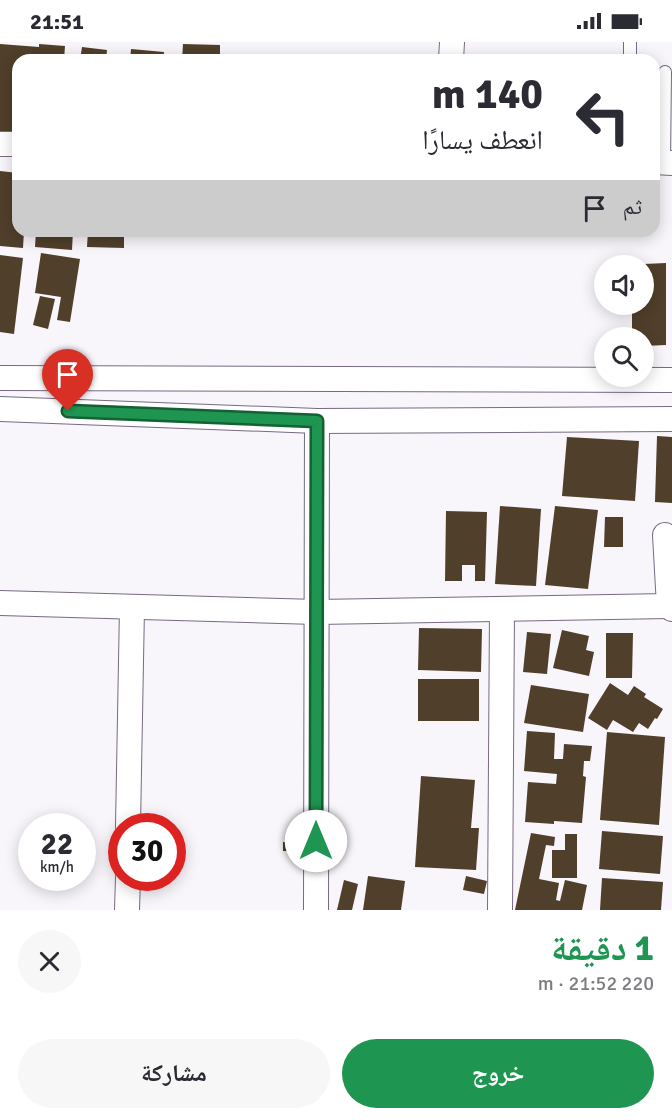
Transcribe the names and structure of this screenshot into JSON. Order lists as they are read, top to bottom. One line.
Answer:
{"page":{"status":"21:51","turn":["140 m","انعطف يسارًا"],"then":"ثم","speed":"22 km/h","limit":"30","heading":["1 دقيقة","220 m · 21:52"],"buttons":["خروج","مشاركة"]}}
